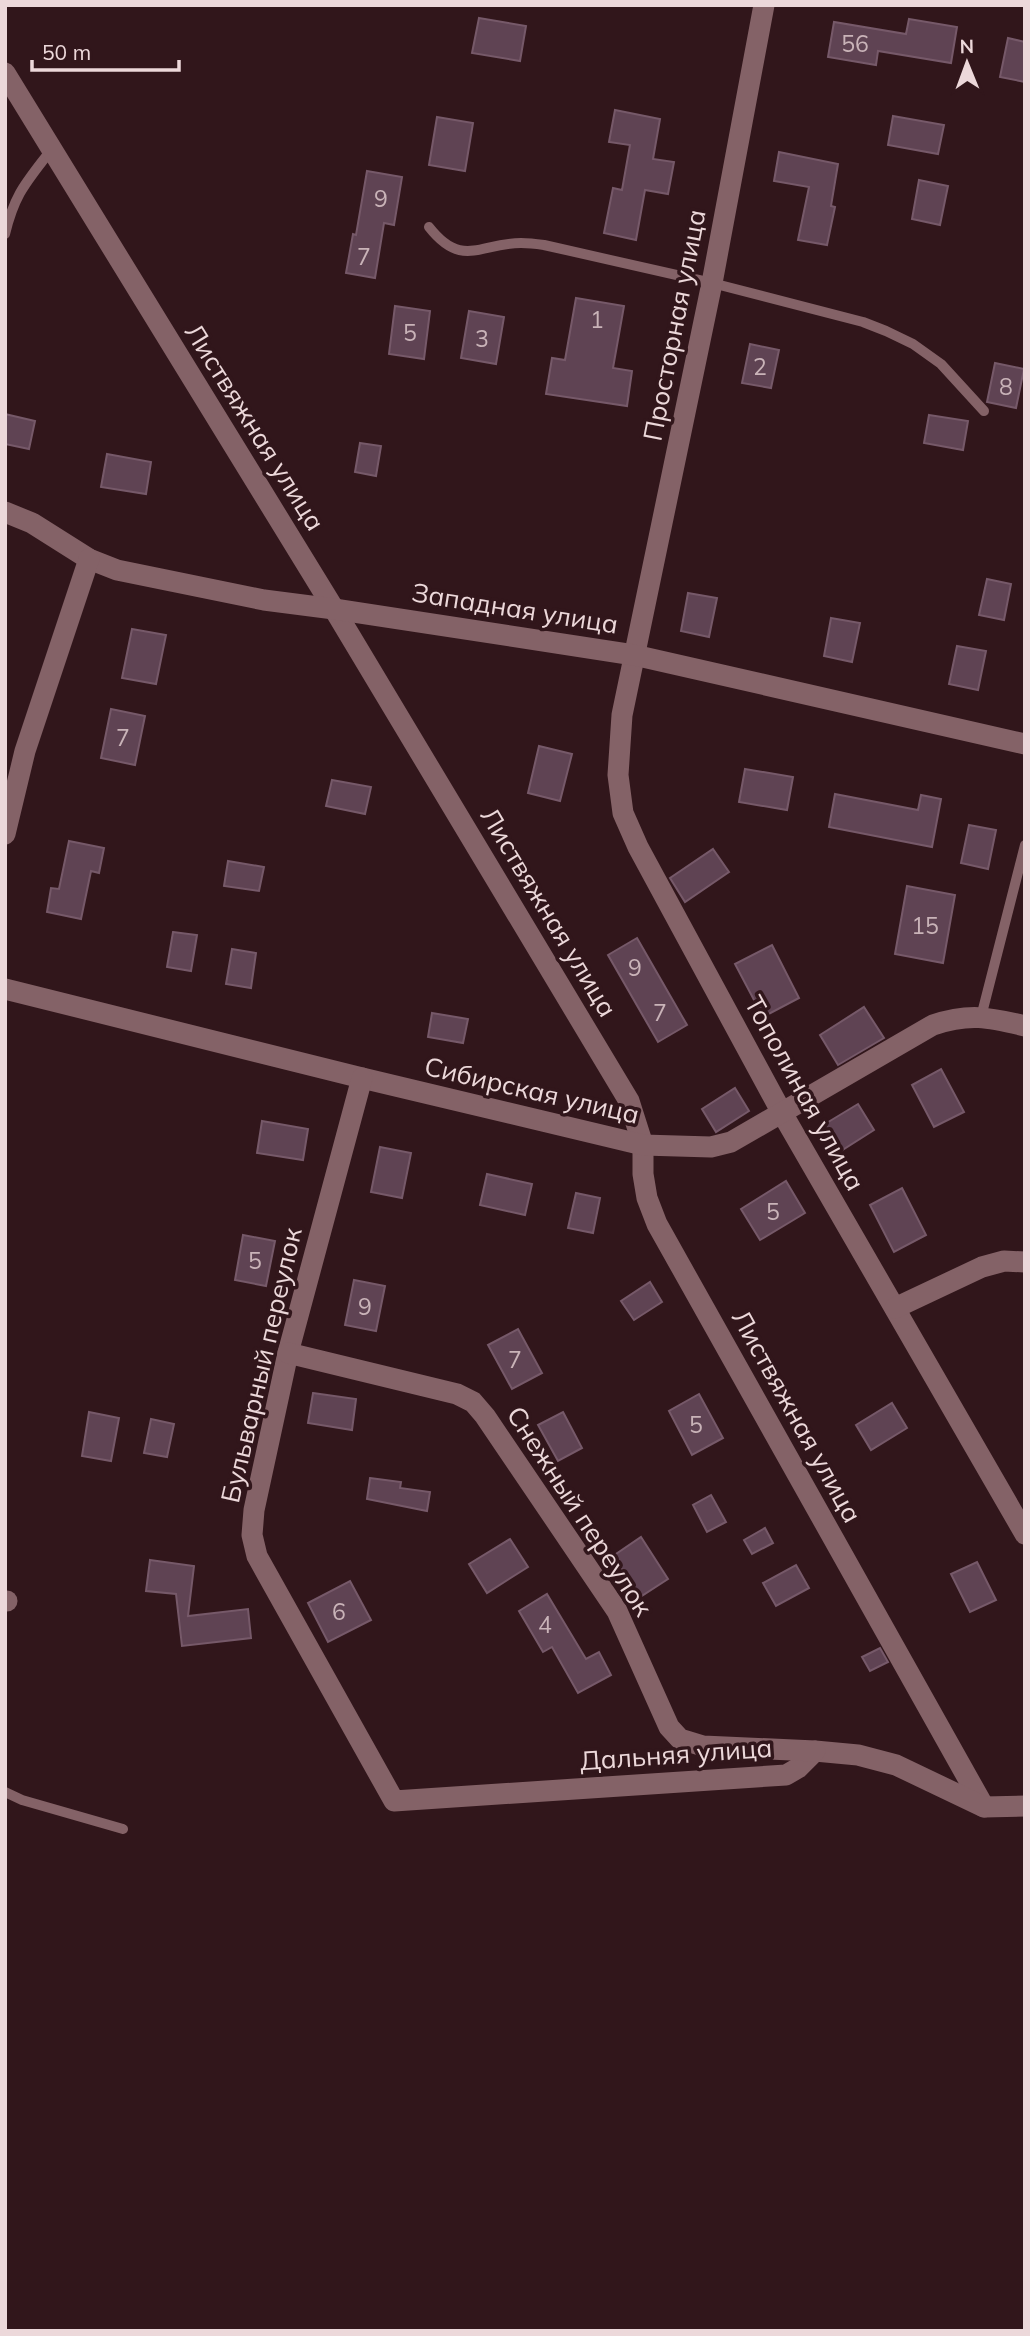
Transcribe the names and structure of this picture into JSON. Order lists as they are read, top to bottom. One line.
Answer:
{"streets":{"street":["Просторная улица","Листвяжная улица","Западная улица","Сибирская улица","Тополиная улица","Бульварный переулок","Снежный переулок","Дальняя улица"]},"crossings":[["Просторная улица","Западная улица"],["Просторная улица","Тополиная улица"],["Листвяжная улица","Западная улица"],["Листвяжная улица","Сибирская улица"],["Западная улица","Тополиная улица"],["Сибирская улица","Тополиная улица"],["Сибирская улица","Бульварный переулок"],["Бульварный переулок","Снежный переулок"],["Бульварный переулок","Дальняя улица"],["Снежный переулок","Дальняя улица"]],"house_numbers":["56","9","7","1","5","3","2","8","7","15","9","7","5","5","9","7","5","6","4"],"scale_bar":"50 m","north":"top"}
